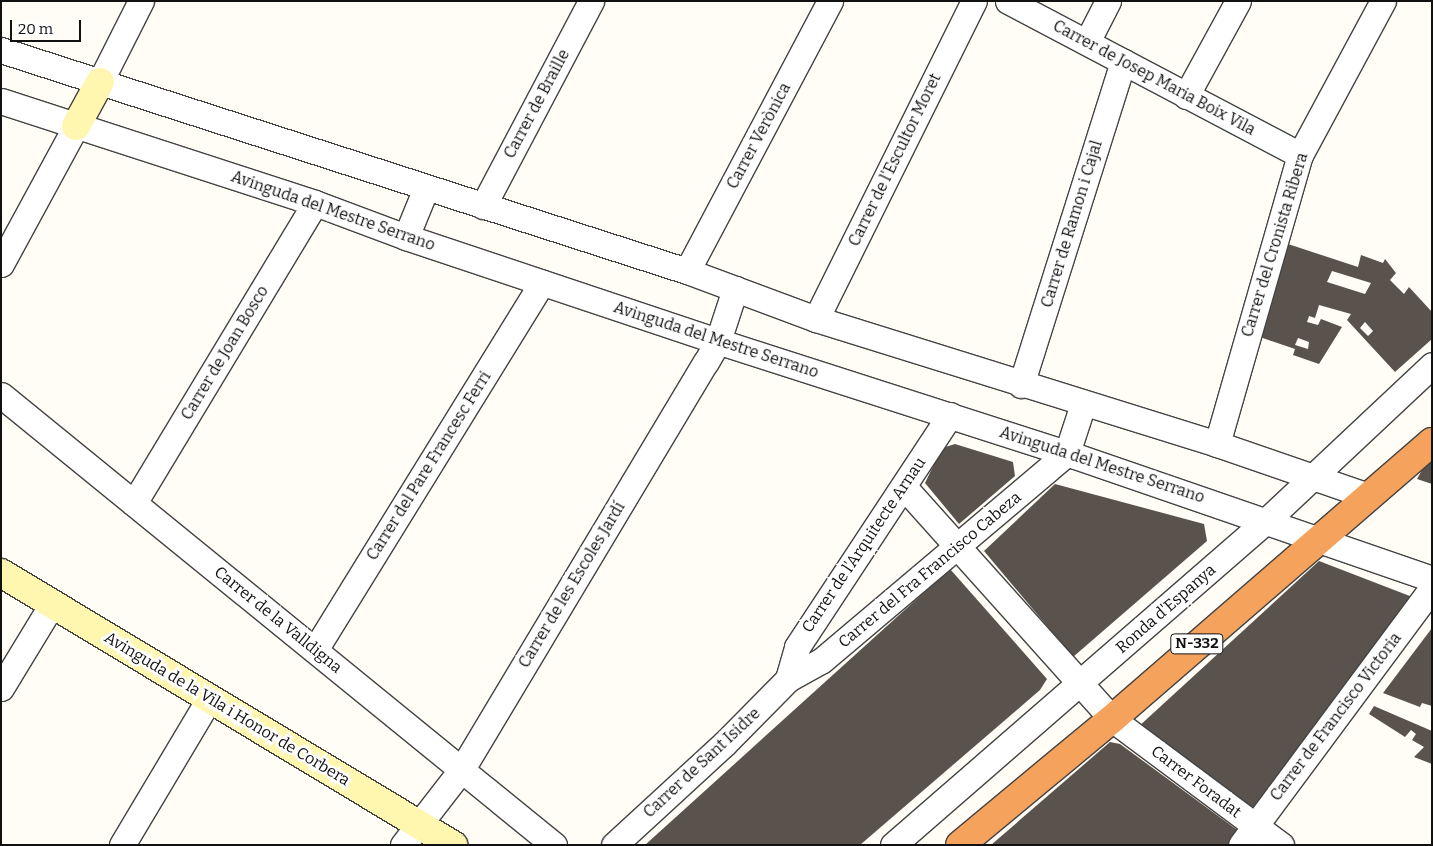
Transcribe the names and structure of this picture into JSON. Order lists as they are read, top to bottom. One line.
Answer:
{"streets":{"highway":["N-332"],"street":["Carrer de Josep Maria Boix Vila","Carrer de Braille","Carrer Verònica","Carrer de l'Escultor Moret","Avinguda del Mestre Serrano","Carrer de Ramon i Cajal","Carrer del Cronista Ribera","Carrer de Joan Bosco","Carrer del Pare Francesc Ferri","Carrer de l'Arquitecte Arnau","Carrer del Fra Francisco Cabeza","Carrer de les Escoles Jardí","Ronda d'Espanya","Carrer de la Valldigna","Avinguda de la Vila i Honor de Corbera","Carrer de Francisco Victoria","Carrer de Sant Isidre","Carrer Foradat"]},"crossings":[["Carrer de Josep Maria Boix Vila","Carrer de Ramon i Cajal"],["Carrer de Josep Maria Boix Vila","Carrer del Cronista Ribera"],["Avinguda del Mestre Serrano","Carrer de Joan Bosco"],["Avinguda del Mestre Serrano","Carrer del Pare Francesc Ferri"],["Avinguda del Mestre Serrano","Carrer de l'Arquitecte Arnau"],["Avinguda del Mestre Serrano","Carrer del Fra Francisco Cabeza"],["Avinguda del Mestre Serrano","Carrer de les Escoles Jardí"],["Avinguda del Mestre Serrano","Ronda d'Espanya"],["Avinguda del Mestre Serrano","N-332"],["Carrer de Joan Bosco","Carrer de la Valldigna"],["Carrer del Pare Francesc Ferri","Carrer de la Valldigna"],["Carrer de l'Arquitecte Arnau","Carrer del Fra Francisco Cabeza"],["Carrer de l'Arquitecte Arnau","Carrer de Sant Isidre"],["Carrer de l'Arquitecte Arnau","Carrer Foradat"],["Carrer del Fra Francisco Cabeza","Carrer de Sant Isidre"],["Carrer del Fra Francisco Cabeza","Carrer Foradat"],["Carrer de les Escoles Jardí","Carrer de la Valldigna"],["Carrer de les Escoles Jardí","Avinguda de la Vila i Honor de Corbera"],["Ronda d'Espanya","Carrer Foradat"],["N-332","Carrer Foradat"],["Carrer de Francisco Victoria","Carrer Foradat"]],"scale_bar":"20 m"}
